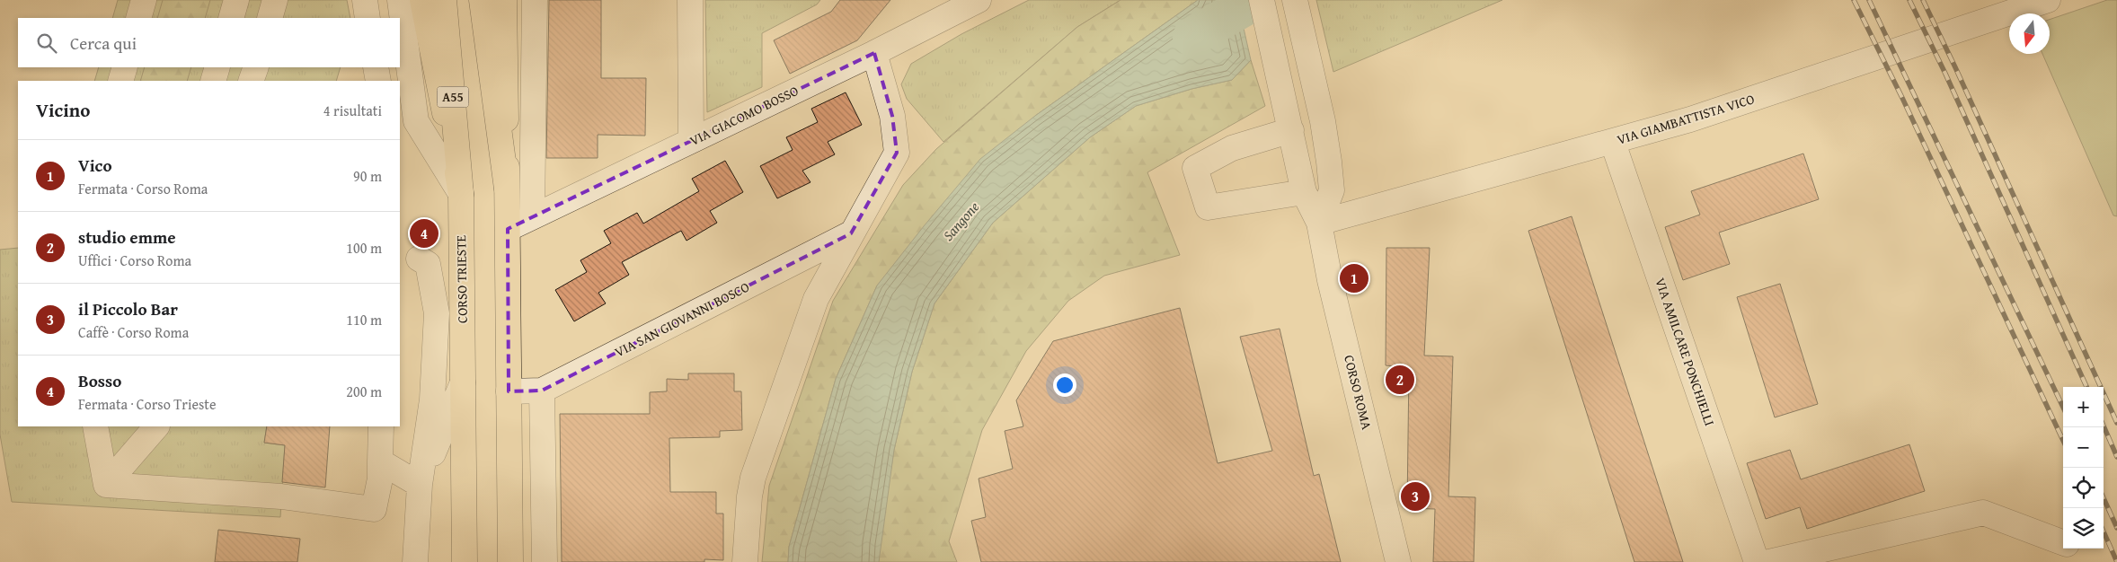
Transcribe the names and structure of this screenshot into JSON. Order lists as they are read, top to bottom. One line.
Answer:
{"streets":{"main road":["A55","CORSO TRIESTE"],"street":["VIA GIACOMO BOSSO","VIA GIAMBATTISTA VICO","VIA SAN GIOVANNI BOSCO","VIA AMILCARE PONCHIELLI","CORSO ROMA"]},"crossings":[["A55","CORSO TRIESTE"],["VIA GIAMBATTISTA VICO","VIA AMILCARE PONCHIELLI"],["VIA GIAMBATTISTA VICO","CORSO ROMA"]],"water":["Sangone"],"north":"bottom","page":{"search":"Cerca qui","heading":["Vicino","4 risultati"],"list":[{"mark":"1","name":"Vico","note":"Fermata · Corso Roma","value":"90 m"},{"mark":"2","name":"studio emme","note":"Uffici · Corso Roma","value":"100 m"},{"mark":"3","name":"il Piccolo Bar","note":"Caffè · Corso Roma","value":"110 m"},{"mark":"4","name":"Bosso","note":"Fermata · Corso Trieste","value":"200 m"}],"pins":["4","1","2","3"],"map_buttons":["+","−"]}}
